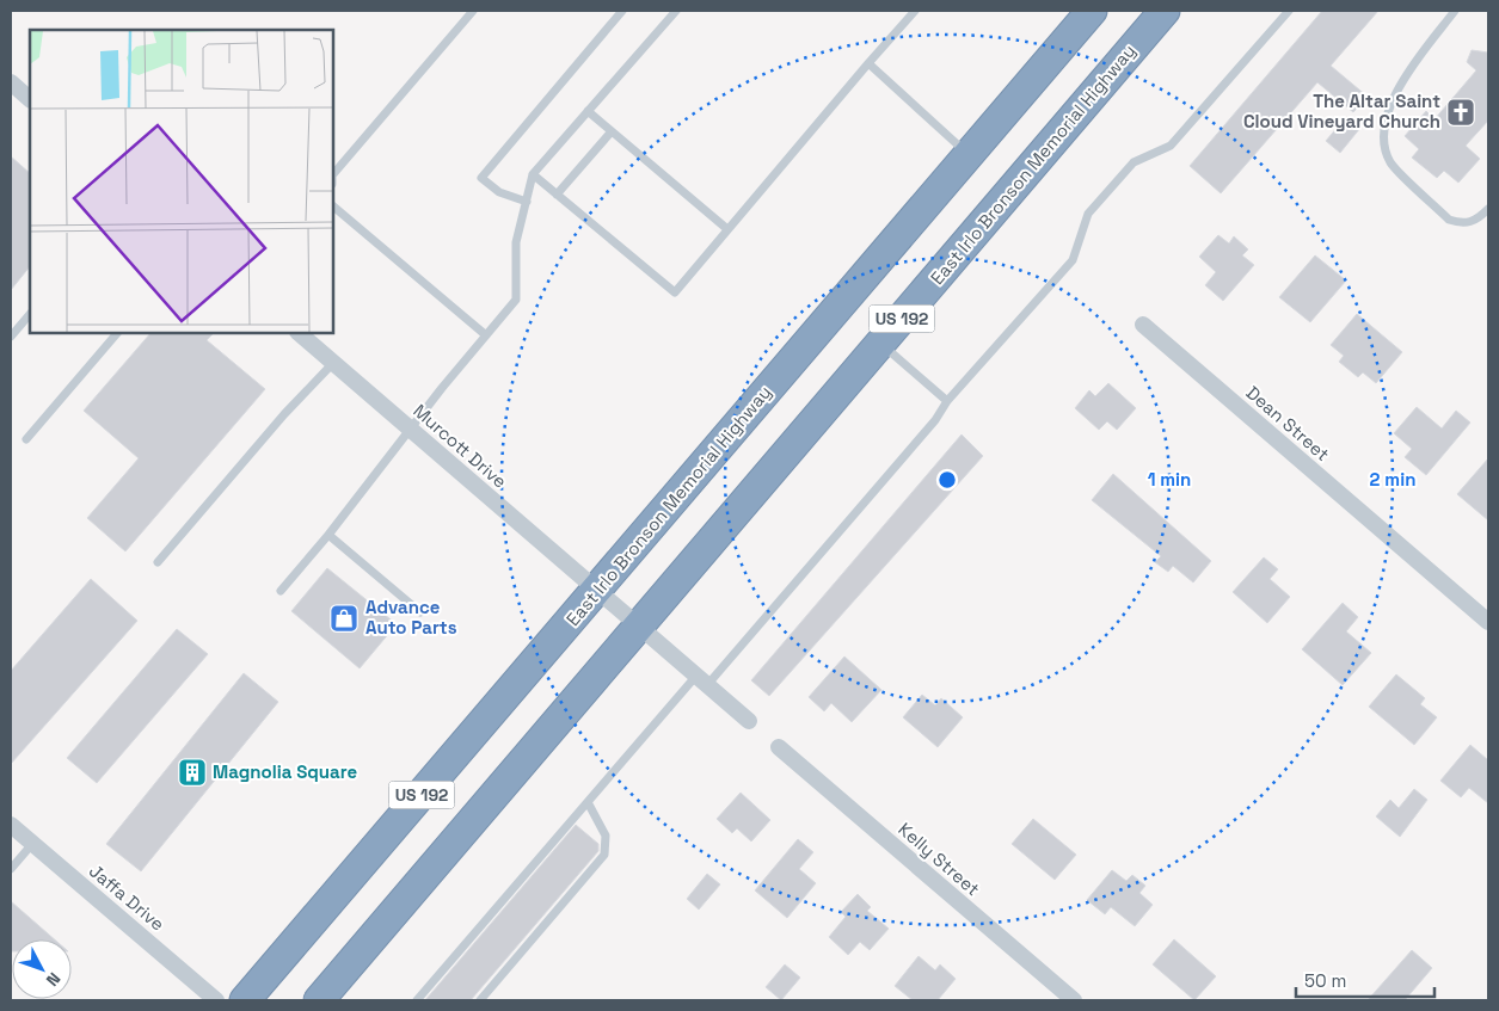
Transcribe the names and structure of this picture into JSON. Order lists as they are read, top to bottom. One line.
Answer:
{"streets":{"highway":["East Irlo Bronson Memorial Highway","US 192"],"street":["Dean Street","Murcott Drive","Kelly Street","Jaffa Drive"]},"crossings":[["East Irlo Bronson Memorial Highway","Murcott Drive"]],"places":{"church":["The Altar Saint Cloud Vineyard Church"],"shop":["Advance Auto Parts"],"building":["Magnolia Square"]},"scale_bar":"50 m","north":"bottom right","rings":["1 min","2 min"]}
